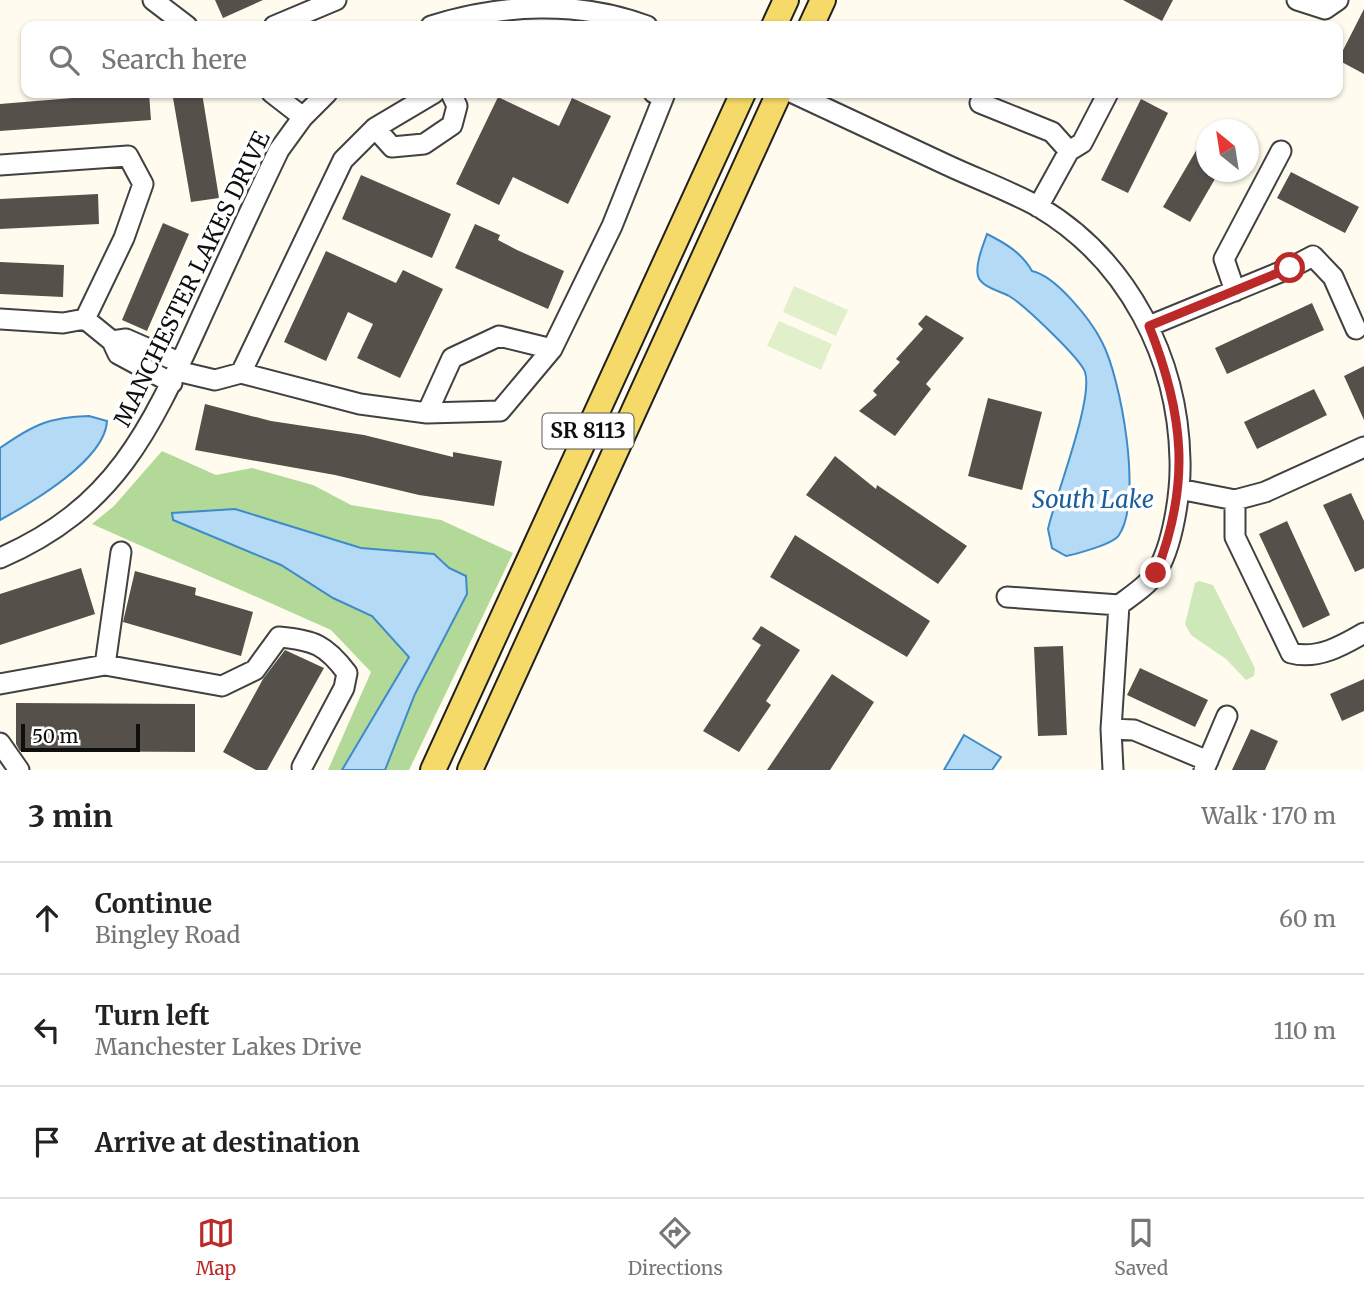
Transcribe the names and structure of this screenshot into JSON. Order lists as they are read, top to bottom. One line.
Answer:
{"streets":{"main road":["SR 8113"],"street":["MANCHESTER LAKES DRIVE"]},"water":["South Lake"],"scale_bar":"50 m","north":"top left","page":{"search":"Search here","scale":"50 m","heading":["3 min","Walk · 170 m"],"list":[["Continue","Bingley Road","60 m"],["Turn left","Manchester Lakes Drive","110 m"],"Arrive at destination"],"nav":["Map","Directions","Saved"]}}
